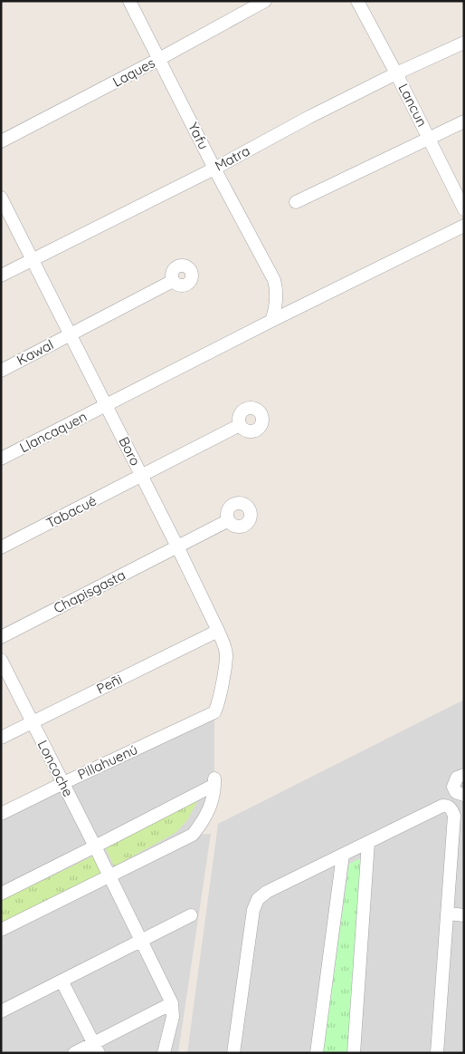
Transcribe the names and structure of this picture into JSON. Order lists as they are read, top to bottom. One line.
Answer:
{"streets":{"street":["Laques","Lancun","Yafu","Matra","Kawal","Llancaquen","Boro","Tabacué","Chapisgasta","Peñi","Pillahuenú","Loncoche"]},"crossings":[["Laques","Yafu"],["Lancun","Matra"],["Yafu","Matra"],["Yafu","Llancaquen"],["Matra","Boro"],["Kawal","Boro"],["Llancaquen","Boro"],["Boro","Tabacué"],["Boro","Chapisgasta"],["Boro","Peñi"],["Boro","Pillahuenú"],["Peñi","Loncoche"],["Pillahuenú","Loncoche"]]}
